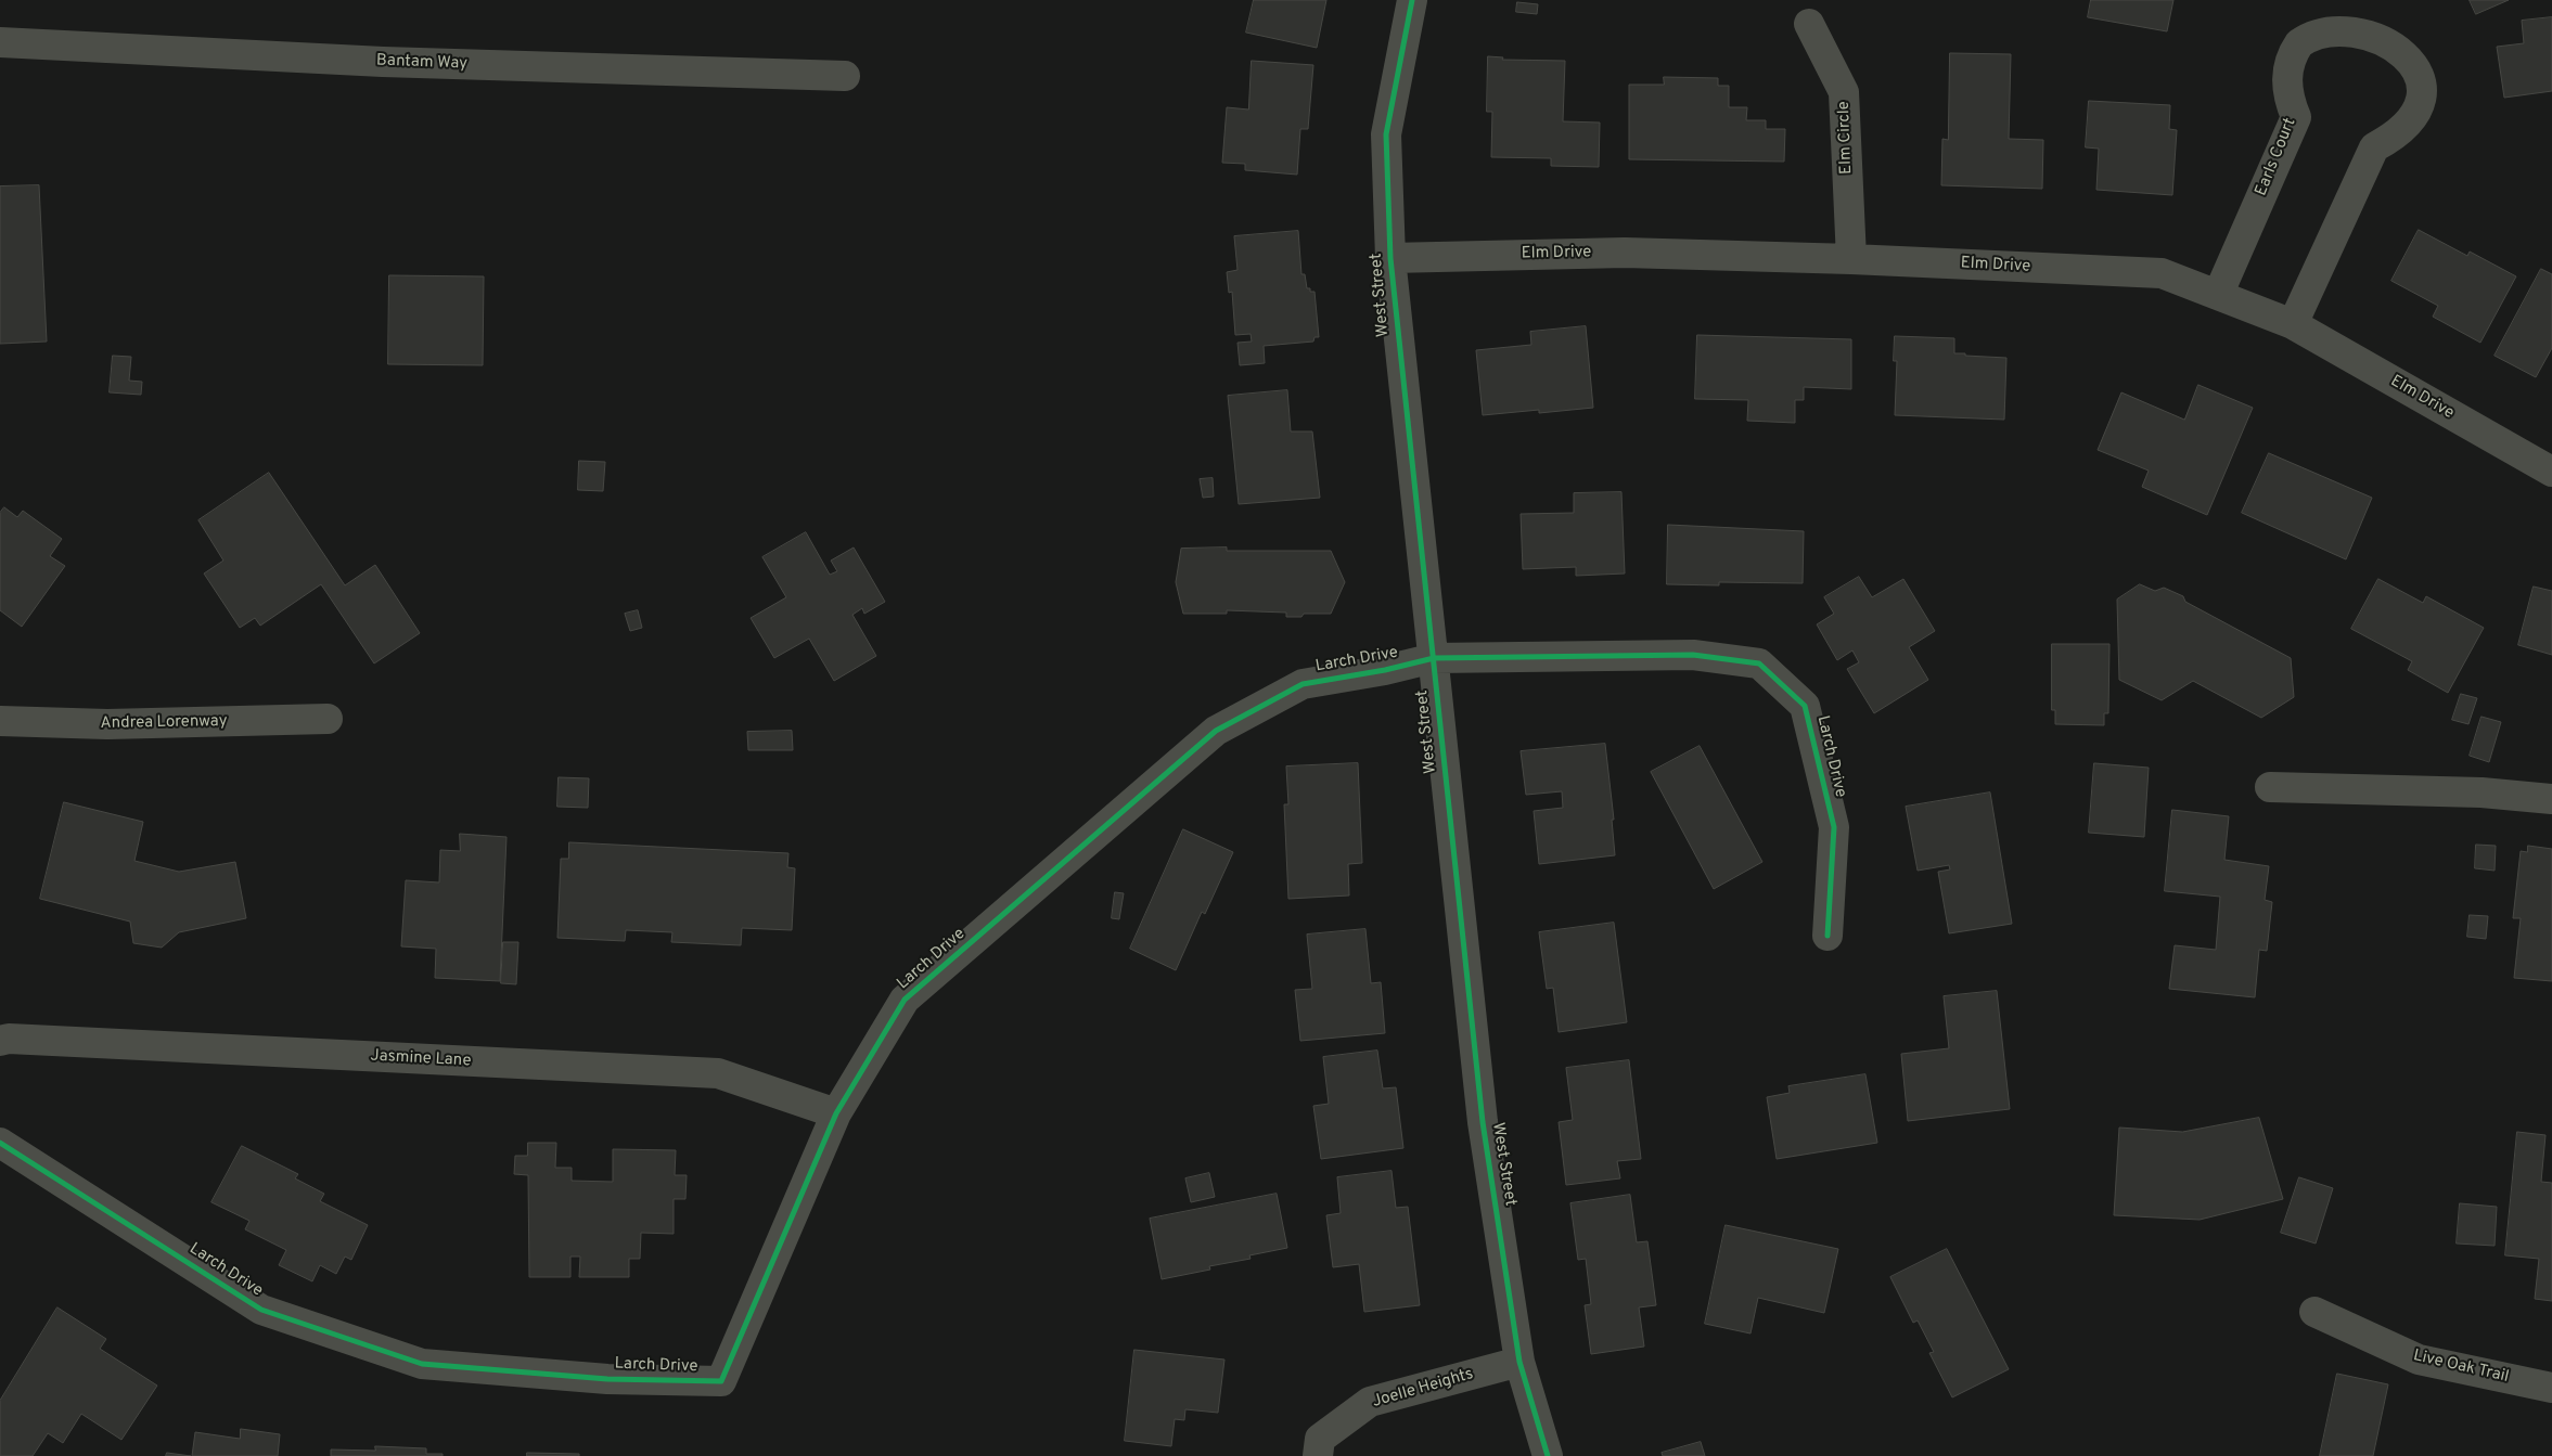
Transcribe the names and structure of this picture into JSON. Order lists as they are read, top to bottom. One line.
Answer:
{"streets":{"street":["Bantam Way","Elm Circle","Earls Court","Elm Drive","West Street","Larch Drive","Andrea Lorenway","Jasmine Lane","Live Oak Trail","Joelle Heights"]},"crossings":[["Elm Circle","Elm Drive"],["Earls Court","Elm Drive"],["Elm Drive","West Street"],["West Street","Larch Drive"],["West Street","Joelle Heights"],["Larch Drive","Jasmine Lane"]]}
